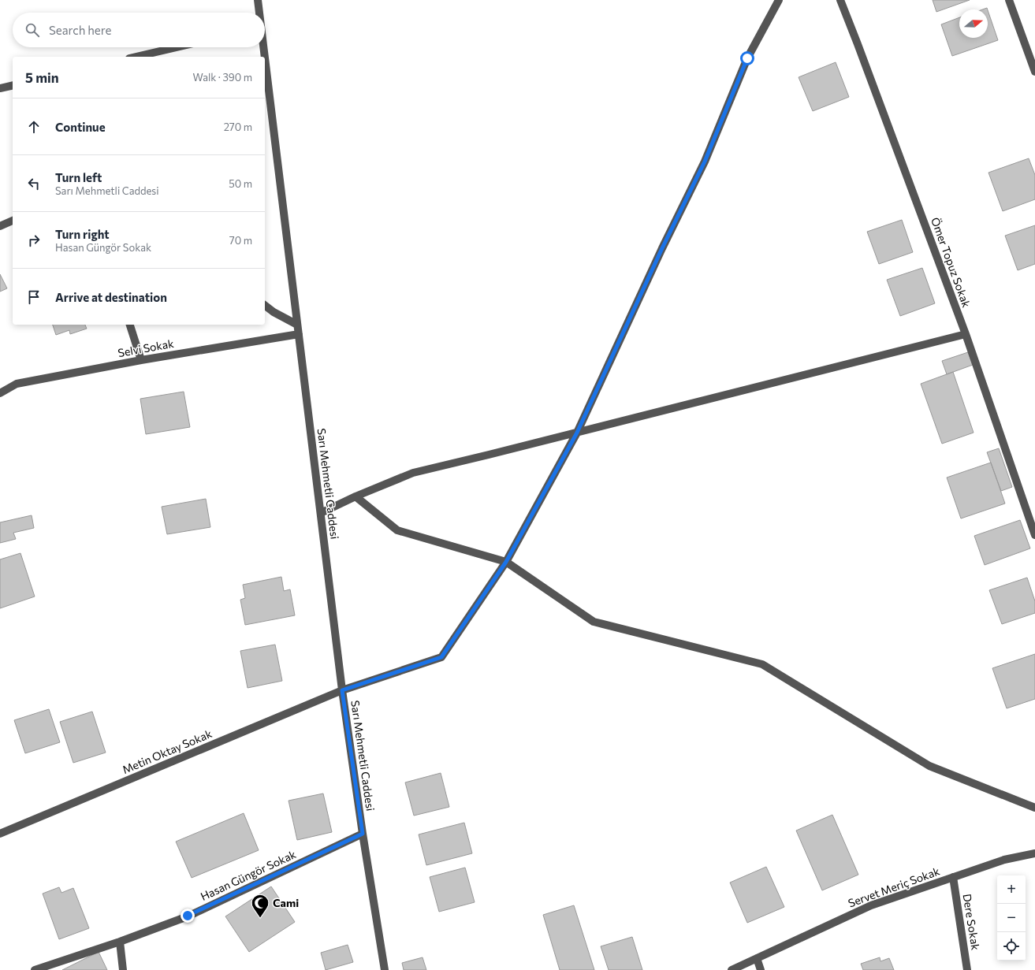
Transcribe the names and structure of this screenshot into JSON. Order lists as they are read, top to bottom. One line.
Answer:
{"streets":{"street":["Ömer Topuz Sokak","Selvi Sokak","Sarı Mehmetli Caddesi","Metin Oktay Sokak","Hasan Güngör Sokak","Servet Meriç Sokak","Dere Sokak"]},"crossings":[["Selvi Sokak","Sarı Mehmetli Caddesi"],["Sarı Mehmetli Caddesi","Metin Oktay Sokak"],["Sarı Mehmetli Caddesi","Hasan Güngör Sokak"],["Servet Meriç Sokak","Dere Sokak"]],"places":{"mosque":["Cami"]},"north":"right","page":{"search":"Search here","heading":["5 min","Walk · 390 m"],"list":[["Continue","270 m"],["Turn left","Sarı Mehmetli Caddesi","50 m"],["Turn right","Hasan Güngör Sokak","70 m"],"Arrive at destination"],"map_buttons":["+","−"]}}
